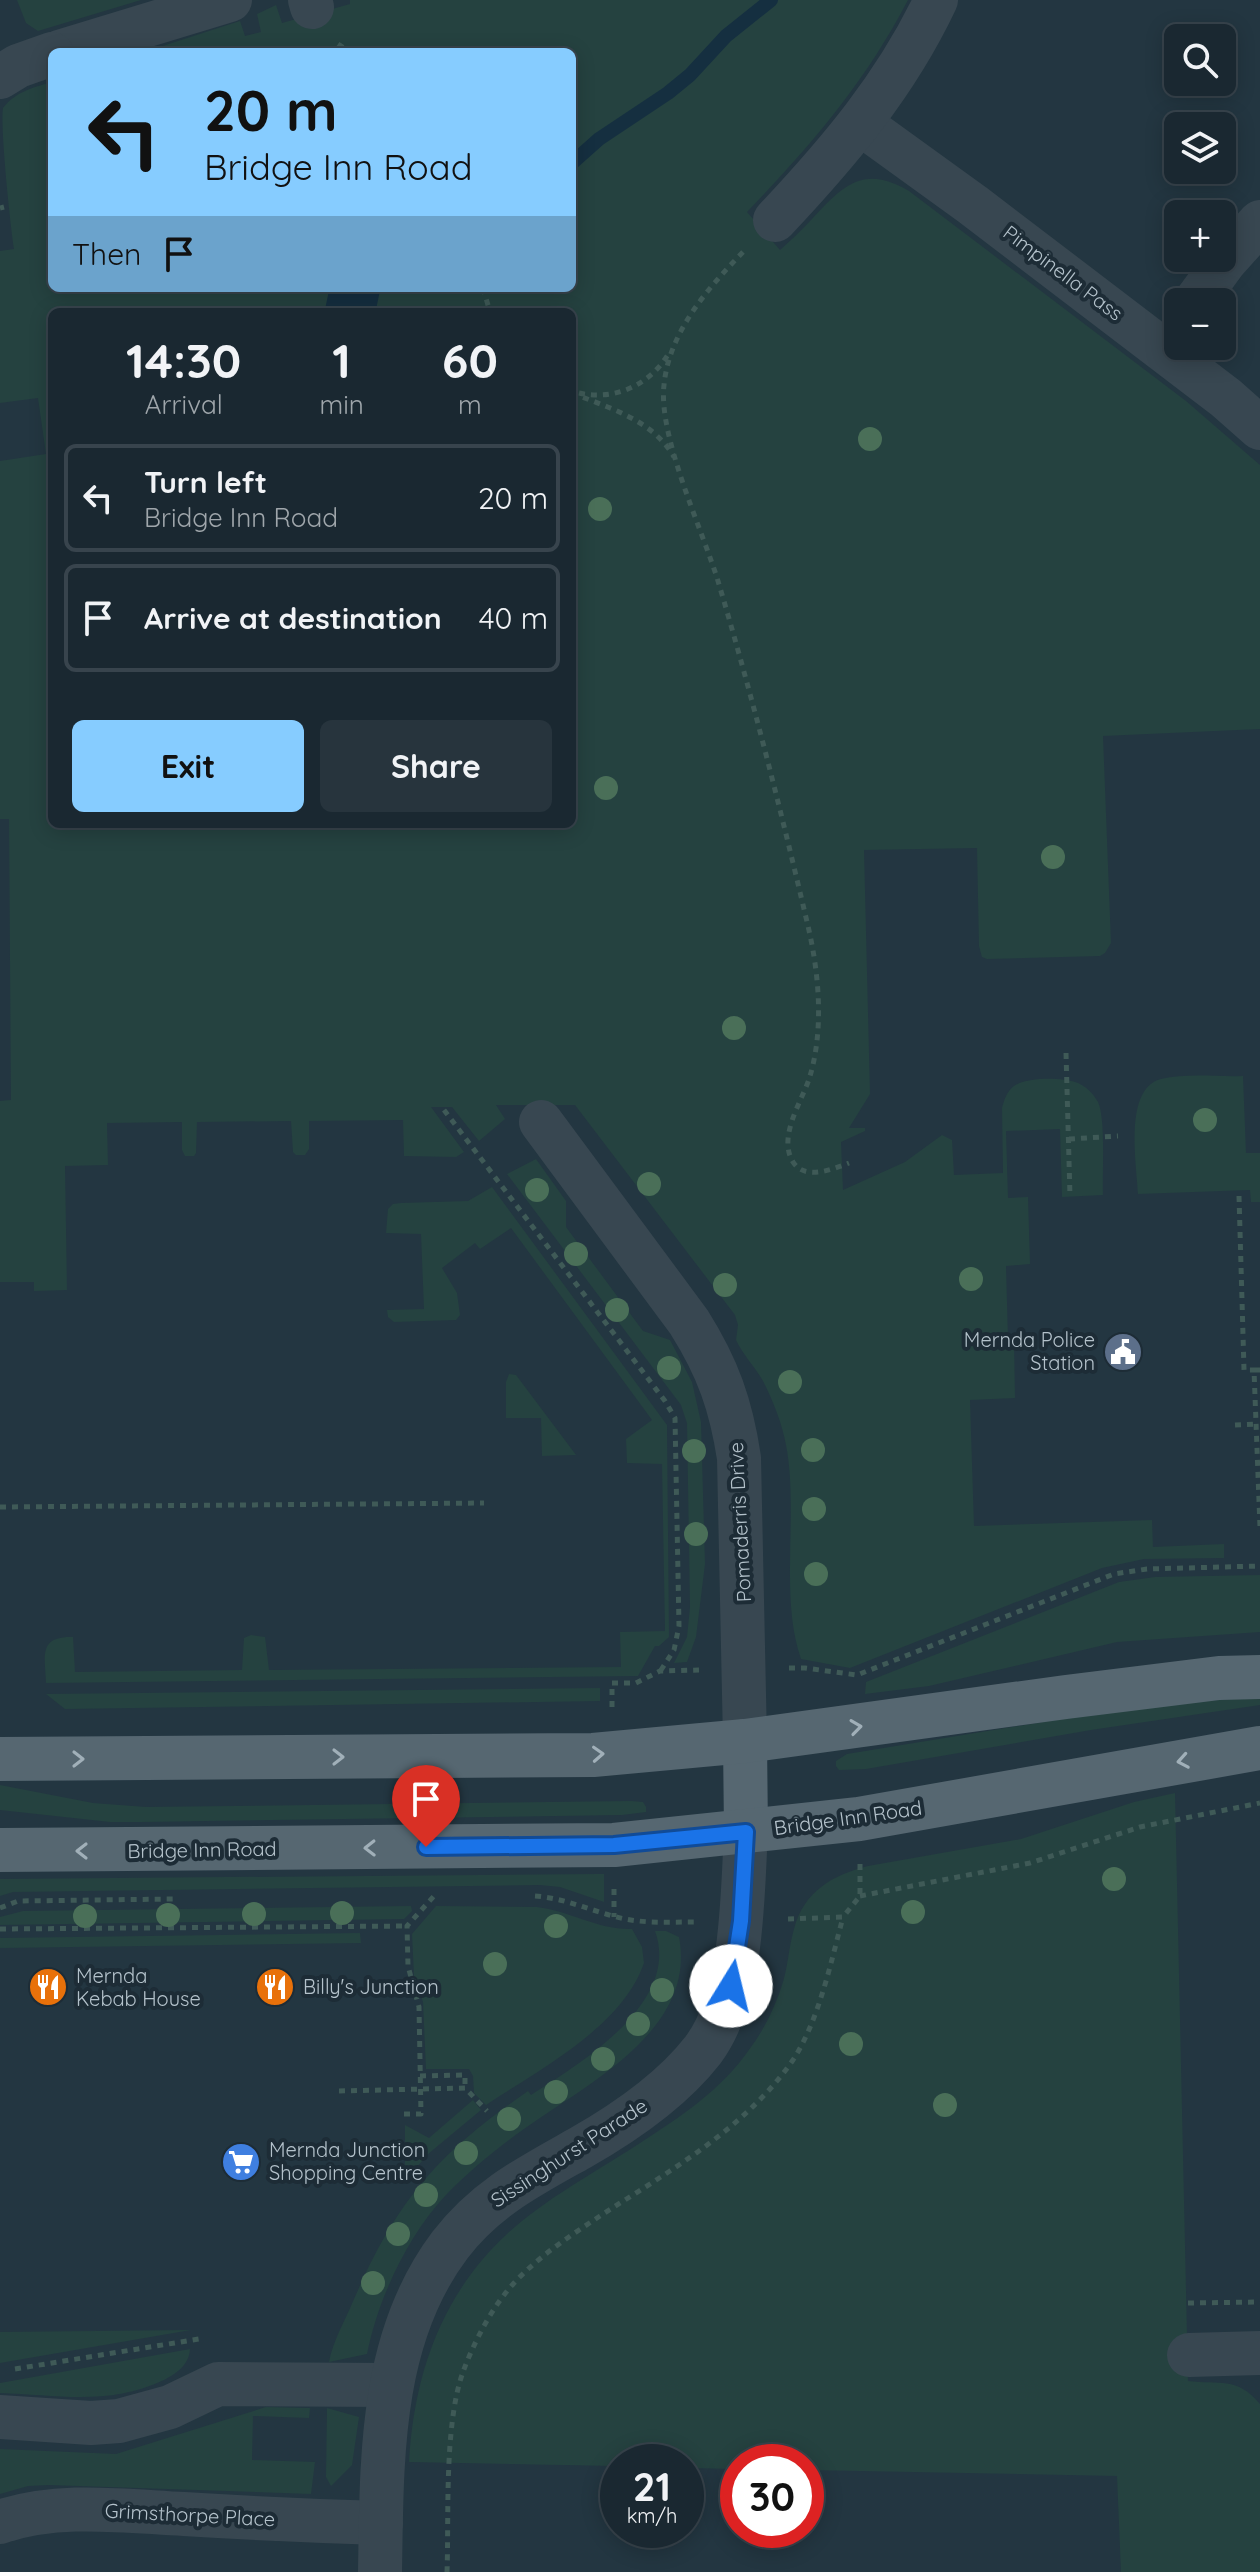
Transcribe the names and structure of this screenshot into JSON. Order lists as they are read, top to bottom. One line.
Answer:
{"streets":{"main road":["Bridge Inn Road"],"street":["Pimpinella Pass","Pomaderris Drive","Sissinghurst Parade","Grimsthorpe Place"]},"crossings":[["Bridge Inn Road","Sissinghurst Parade"],["Sissinghurst Parade","Grimsthorpe Place"]],"places":{"public building":["Mernda Police Station"],"restaurant":["Mernda Kebab House","Billy's Junction"],"supermarket":["Mernda Junction Shopping Centre"]},"page":{"map_buttons":["+","−"],"turn":["20 m","Bridge Inn Road"],"then":"Then","eta":["14:30","Arrival","1","min","60","m"],"list":[{"name":"Turn left","note":"Bridge Inn Road","value":"20 m"},{"name":"Arrive at destination","value":"40 m"}],"buttons":["Exit","Share"],"speed":"21 km/h","limit":"30"}}
